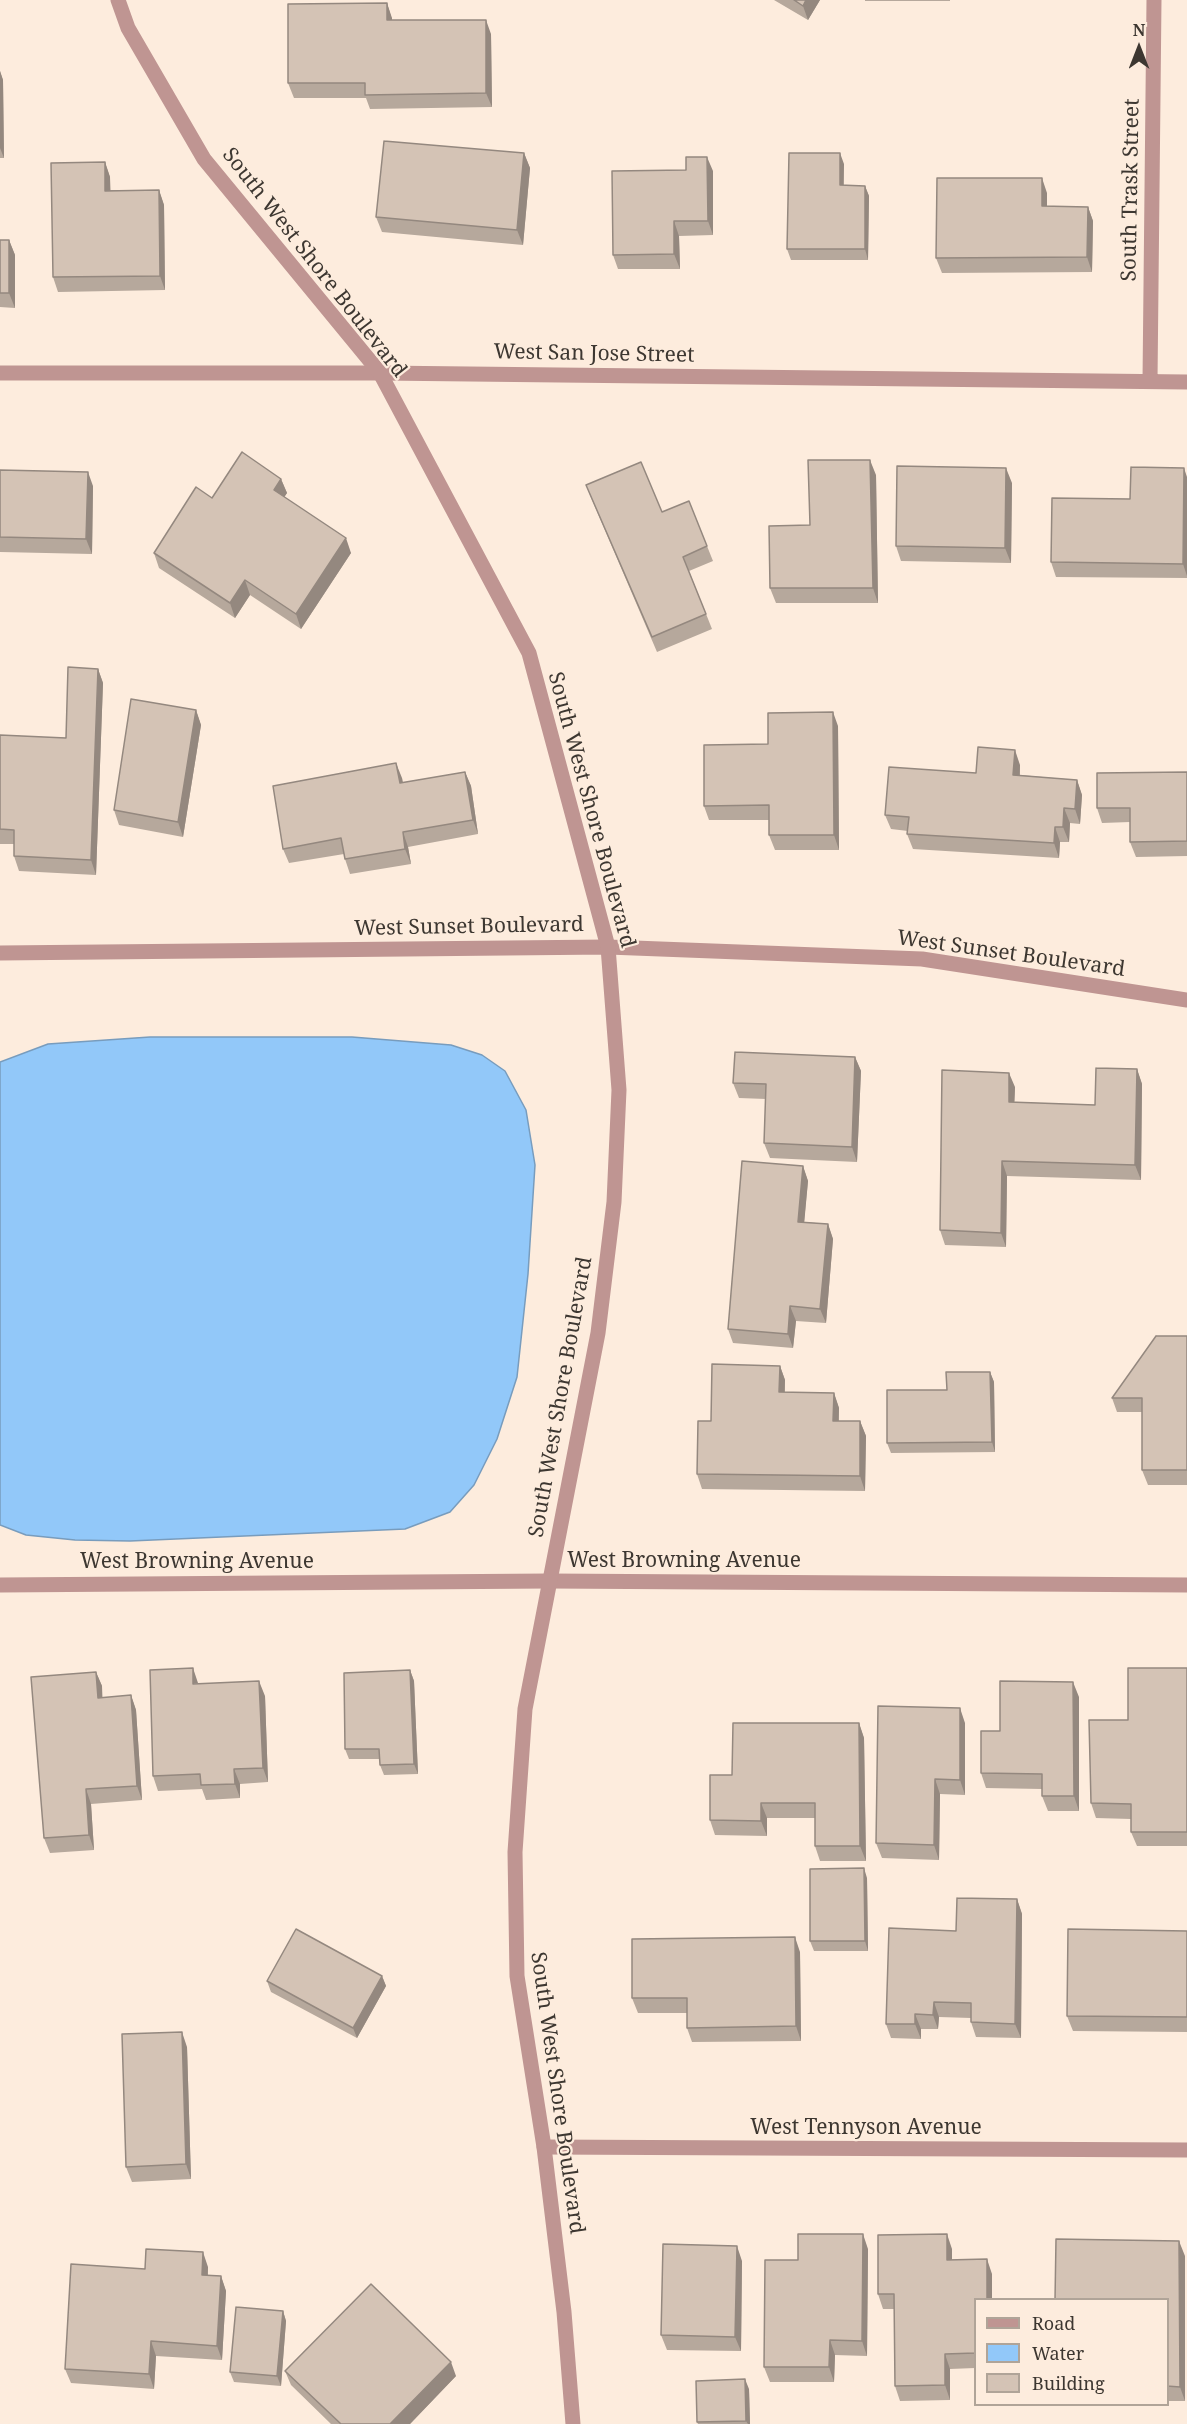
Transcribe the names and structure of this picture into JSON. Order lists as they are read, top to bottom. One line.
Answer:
{"streets":{"street":["South Trask Street","South West Shore Boulevard","West San Jose Street","West Sunset Boulevard","West Browning Avenue","West Tennyson Avenue"]},"crossings":[["South Trask Street","West San Jose Street"],["South West Shore Boulevard","West San Jose Street"],["South West Shore Boulevard","West Sunset Boulevard"],["South West Shore Boulevard","West Browning Avenue"],["South West Shore Boulevard","West Tennyson Avenue"]],"legend":["Road","Water","Building"],"north":"top"}
